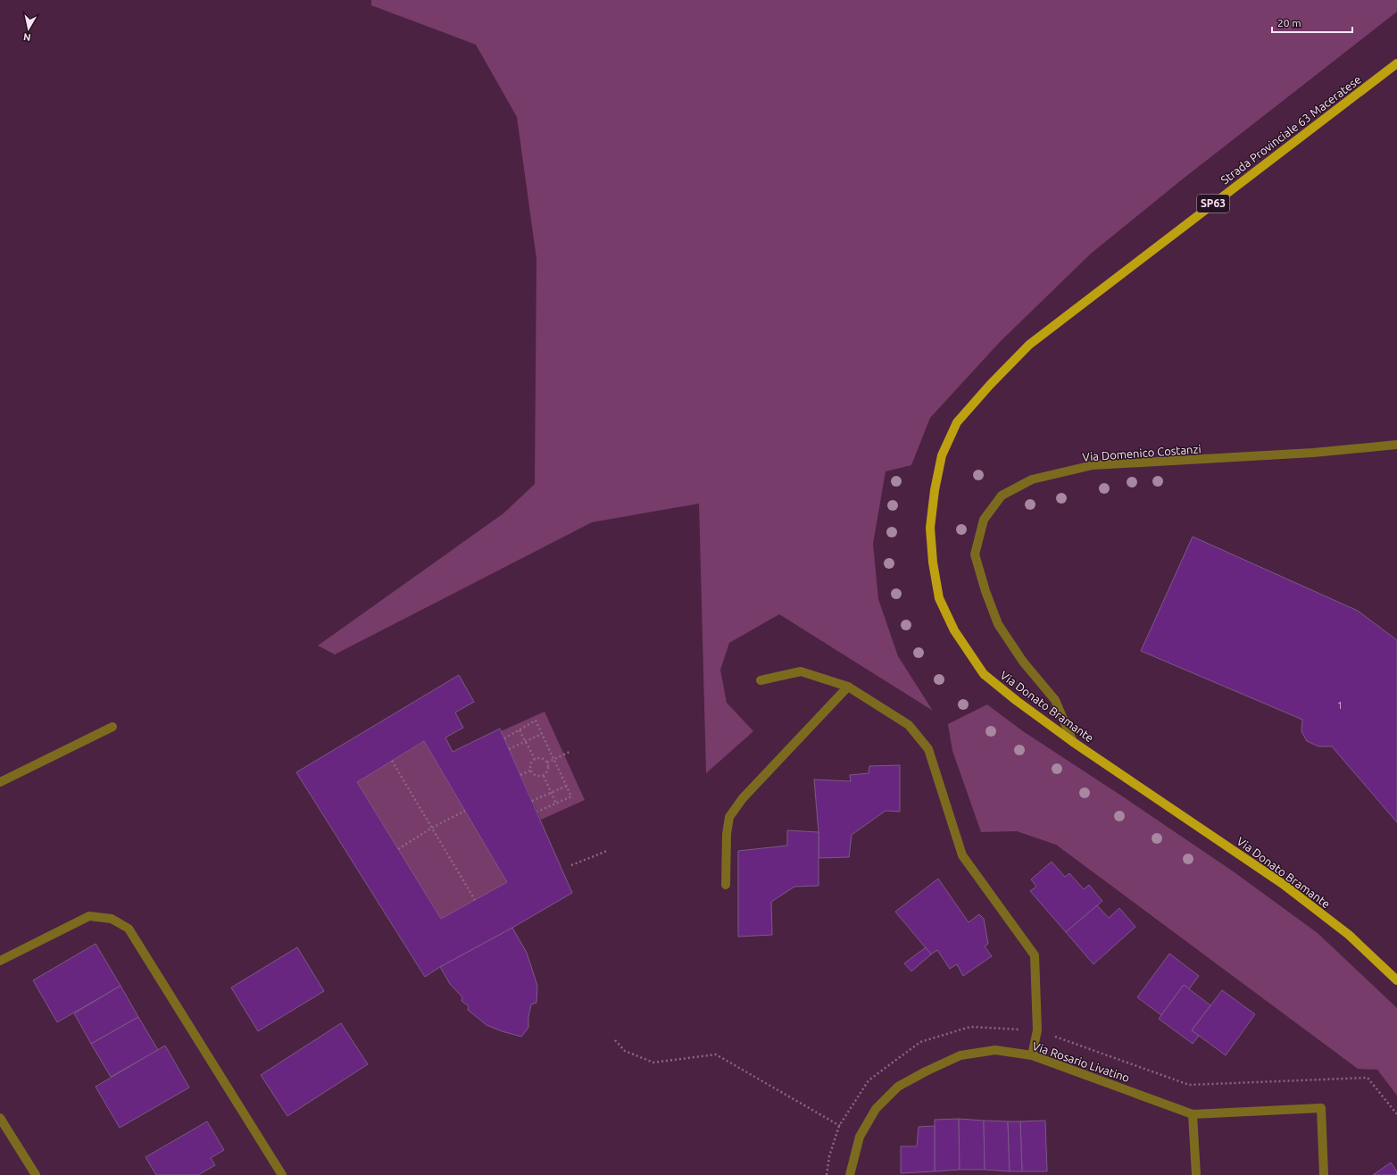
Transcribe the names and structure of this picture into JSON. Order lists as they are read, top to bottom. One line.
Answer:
{"streets":{"main road":["Strada Provinciale 63 Maceratese","SP63","Via Donato Bramante"],"street":["Via Domenico Costanzi","Via Rosario Livatino"]},"crossings":[["Strada Provinciale 63 Maceratese","Via Donato Bramante"],["Via Domenico Costanzi","Via Donato Bramante"]],"house_numbers":["1"],"scale_bar":"20 m","north":"bottom"}
